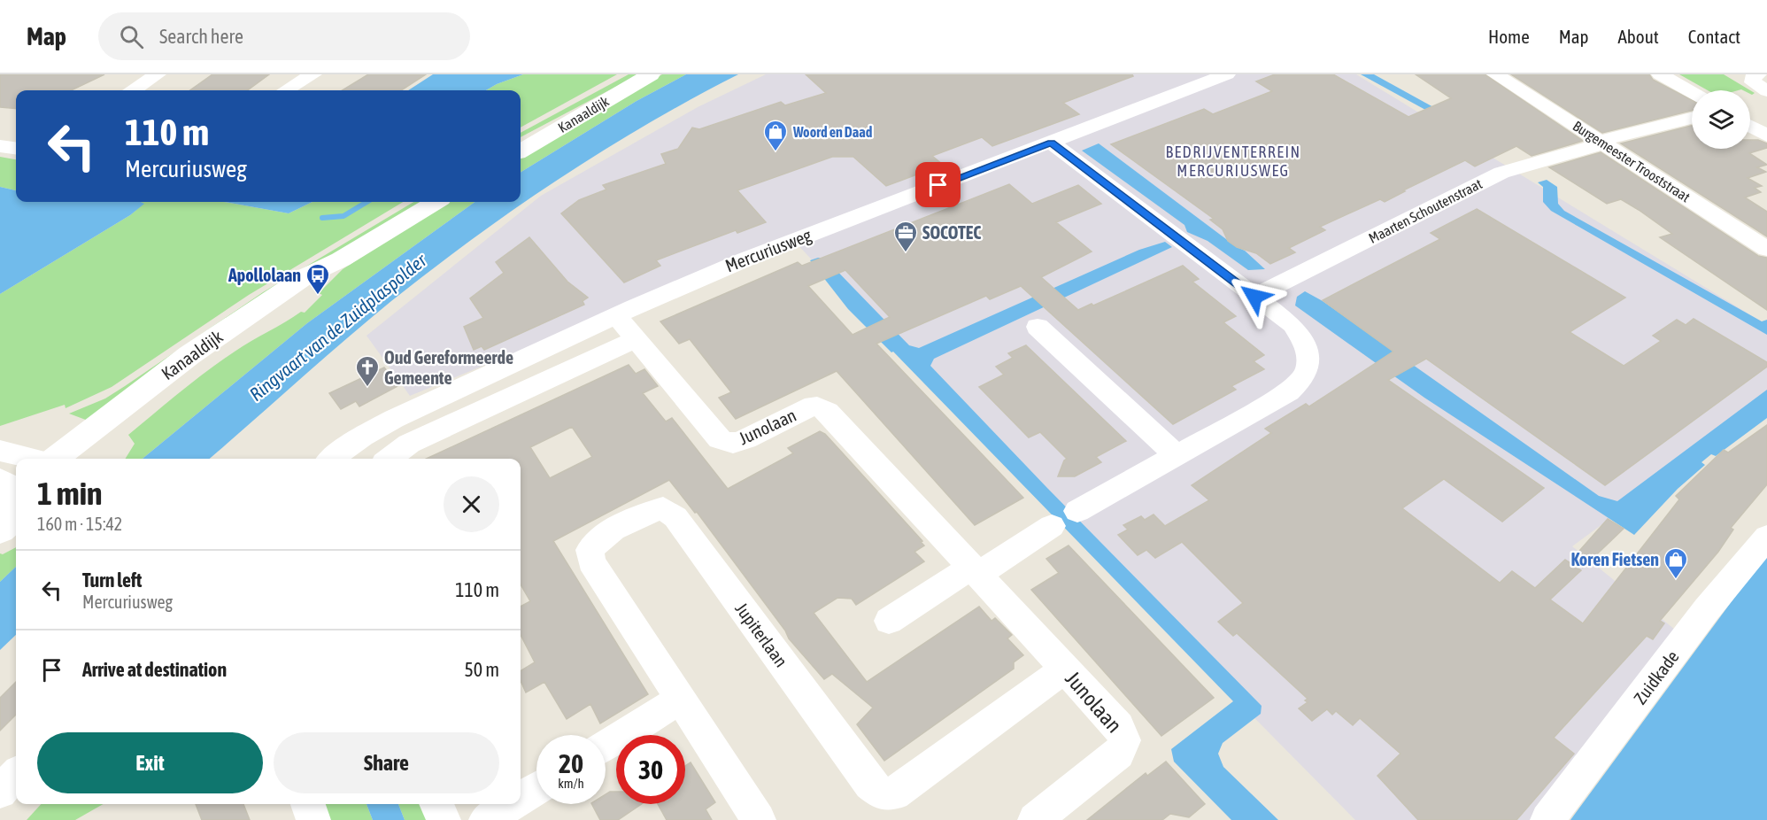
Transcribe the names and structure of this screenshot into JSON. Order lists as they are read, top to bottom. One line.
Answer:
{"streets":{"main road":["Kanaaldijk"],"street":["Burgemeester Trooststraat","Maarten Schoutenstraat","Mercuriusweg","Junolaan","Jupiterlaan","Zuidkade"]},"crossings":[["Burgemeester Trooststraat","Maarten Schoutenstraat"],["Mercuriusweg","Junolaan"],["Junolaan","Jupiterlaan"]],"districts":["BEDRIJVENTERREIN MERCURIUSWEG"],"water":["Ringvaart van de Zuidplaspolder"],"places":{"shop":["Woord en Daad","Koren Fietsen"],"office":["SOCOTEC"],"bus stop":["Apollolaan"],"church":["Oud Gereformeerde Gemeente"]},"page":{"header":"Map","search":"Search here","nav":["Home","Map","About","Contact"],"turn":["110 m","Mercuriusweg"],"heading":["1 min","160 m · 15:42"],"list":[{"name":"Turn left","note":"Mercuriusweg","value":"110 m"},{"name":"Arrive at destination","value":"50 m"}],"buttons":["Exit","Share"],"speed":"20 km/h","limit":"30"}}
